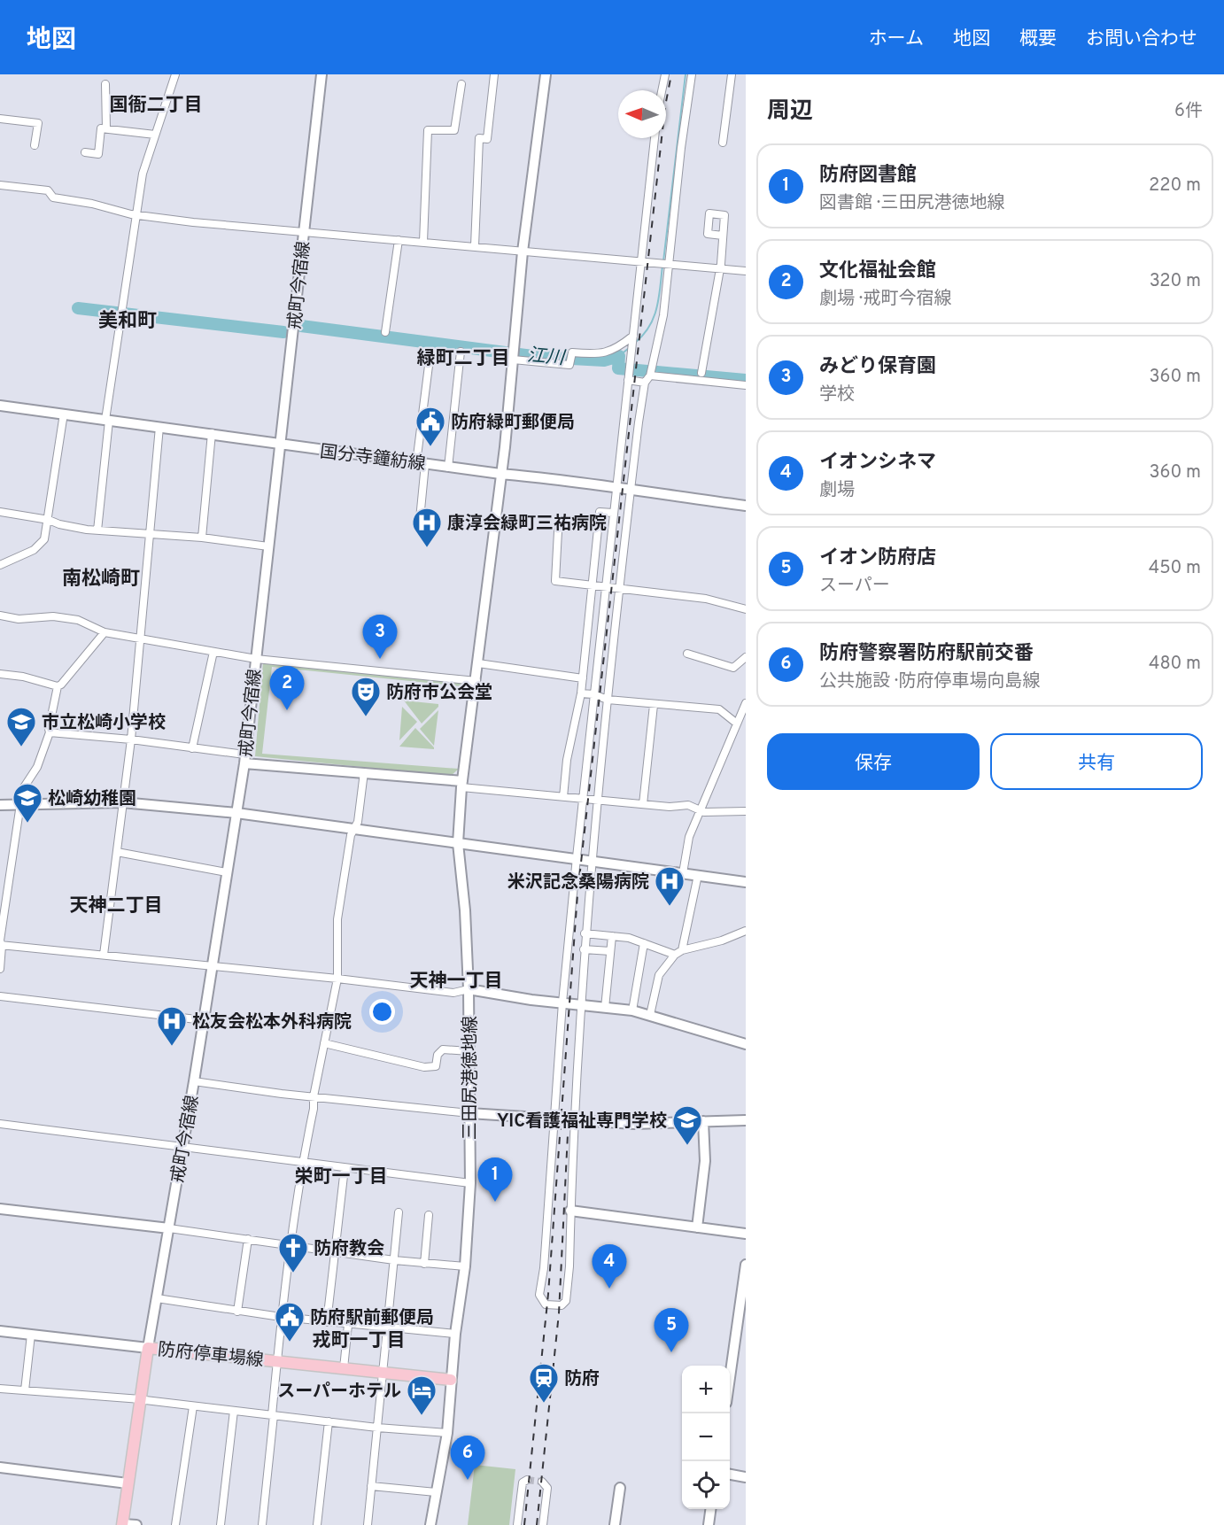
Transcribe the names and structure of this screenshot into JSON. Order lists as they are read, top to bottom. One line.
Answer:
{"streets":{"main road":["防府停車場線"],"street":["戒町今宿線","国分寺鐘紡線","三田尻港徳地線"]},"crossings":[["戒町今宿線","国分寺鐘紡線"],["戒町今宿線","防府停車場線"],["国分寺鐘紡線","三田尻港徳地線"],["三田尻港徳地線","防府停車場線"]],"districts":["国衙二丁目","美和町","緑町二丁目","南松崎町","天神二丁目","天神一丁目","栄町一丁目","戎町一丁目"],"water":["江川"],"places":{"public building":["防府緑町郵便局","防府駅前郵便局"],"hospital":["康淳会緑町三祐病院","米沢記念桑陽病院","松友会松本外科病院"],"theatre":["防府市公会堂"],"school or university":["市立松崎小学校","松崎幼稚園","YIC看護福祉専門学校"],"church":["防府教会"],"station":["防府"],"hotel":["スーパーホテル"]},"north":"left","page":{"header":"地図","nav":["ホーム","地図","概要","お問い合わせ"],"heading":["周辺","6件"],"list":[{"mark":"1","name":"防府図書館","note":"図書館 · 三田尻港徳地線","value":"220 m"},{"mark":"2","name":"文化福祉会館","note":"劇場 · 戒町今宿線","value":"320 m"},{"mark":"3","name":"みどり保育園","note":"学校","value":"360 m"},{"mark":"4","name":"イオンシネマ","note":"劇場","value":"360 m"},{"mark":"5","name":"イオン防府店","note":"スーパー","value":"450 m"},{"mark":"6","name":"防府警察署防府駅前交番","note":"公共施設 · 防府停車場向島線","value":"480 m"}],"pins":["3","2","1","4","5","6"],"buttons":["保存","共有"],"map_buttons":["+","−"]}}
